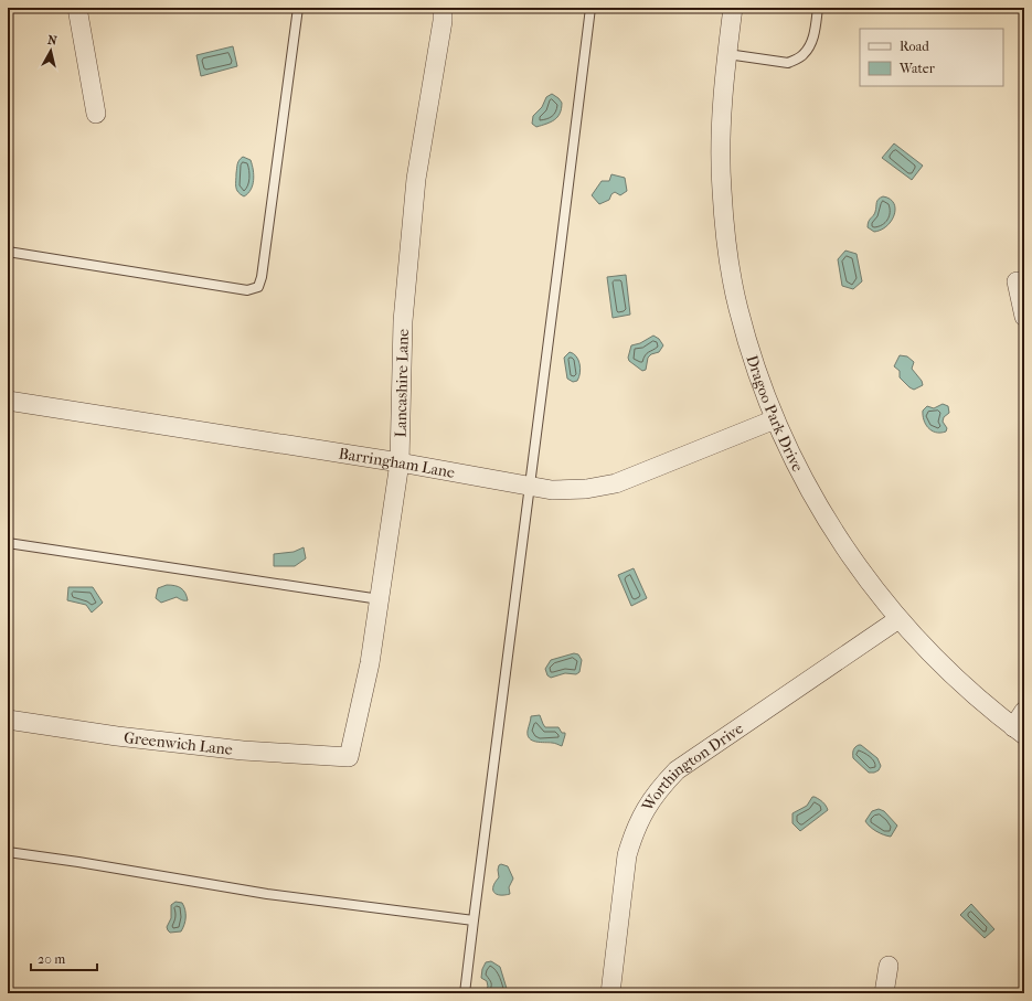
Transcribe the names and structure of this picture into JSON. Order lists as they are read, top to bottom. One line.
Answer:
{"streets":{"street":["Lancashire Lane","Dragoo Park Drive","Barringham Lane","Greenwich Lane","Worthington Drive"]},"crossings":[["Lancashire Lane","Barringham Lane"],["Lancashire Lane","Greenwich Lane"],["Dragoo Park Drive","Barringham Lane"],["Dragoo Park Drive","Worthington Drive"]],"legend":["Road","Water"],"scale_bar":"20 m","north":"top"}
